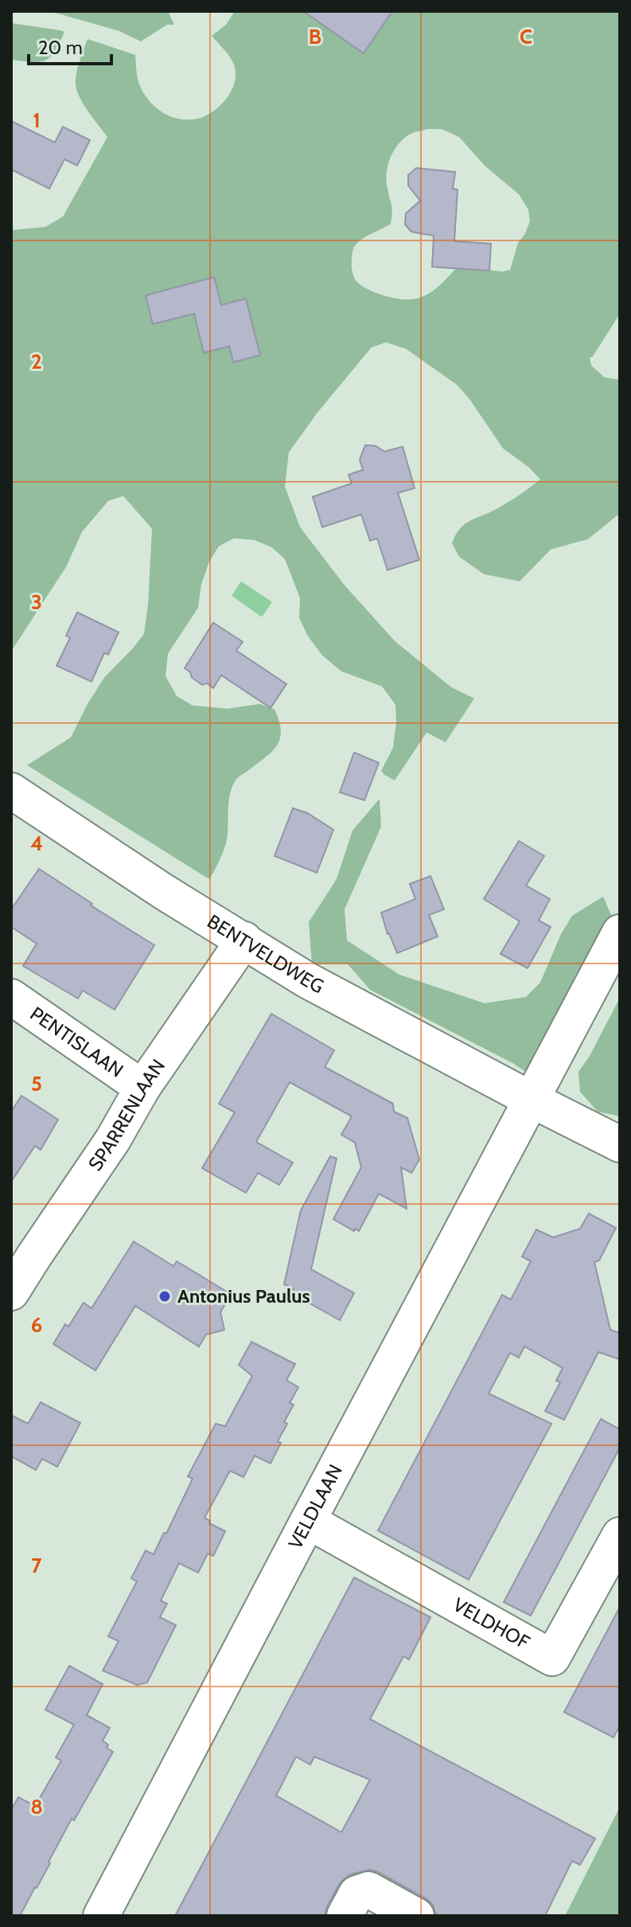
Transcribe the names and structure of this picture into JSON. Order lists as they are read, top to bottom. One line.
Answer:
{"streets":{"street":["BENTVELDWEG","PENTISLAAN","SPARRENLAAN","VELDLAAN","VELDHOF"]},"crossings":[["BENTVELDWEG","SPARRENLAAN"],["BENTVELDWEG","VELDLAAN"],["PENTISLAAN","SPARRENLAAN"],["VELDLAAN","VELDHOF"]],"places":["Antonius Paulus"],"scale_bar":"20 m","grid":{"columns":["B","C"],"rows":["1","2","3","4","5","6","7","8"]}}
